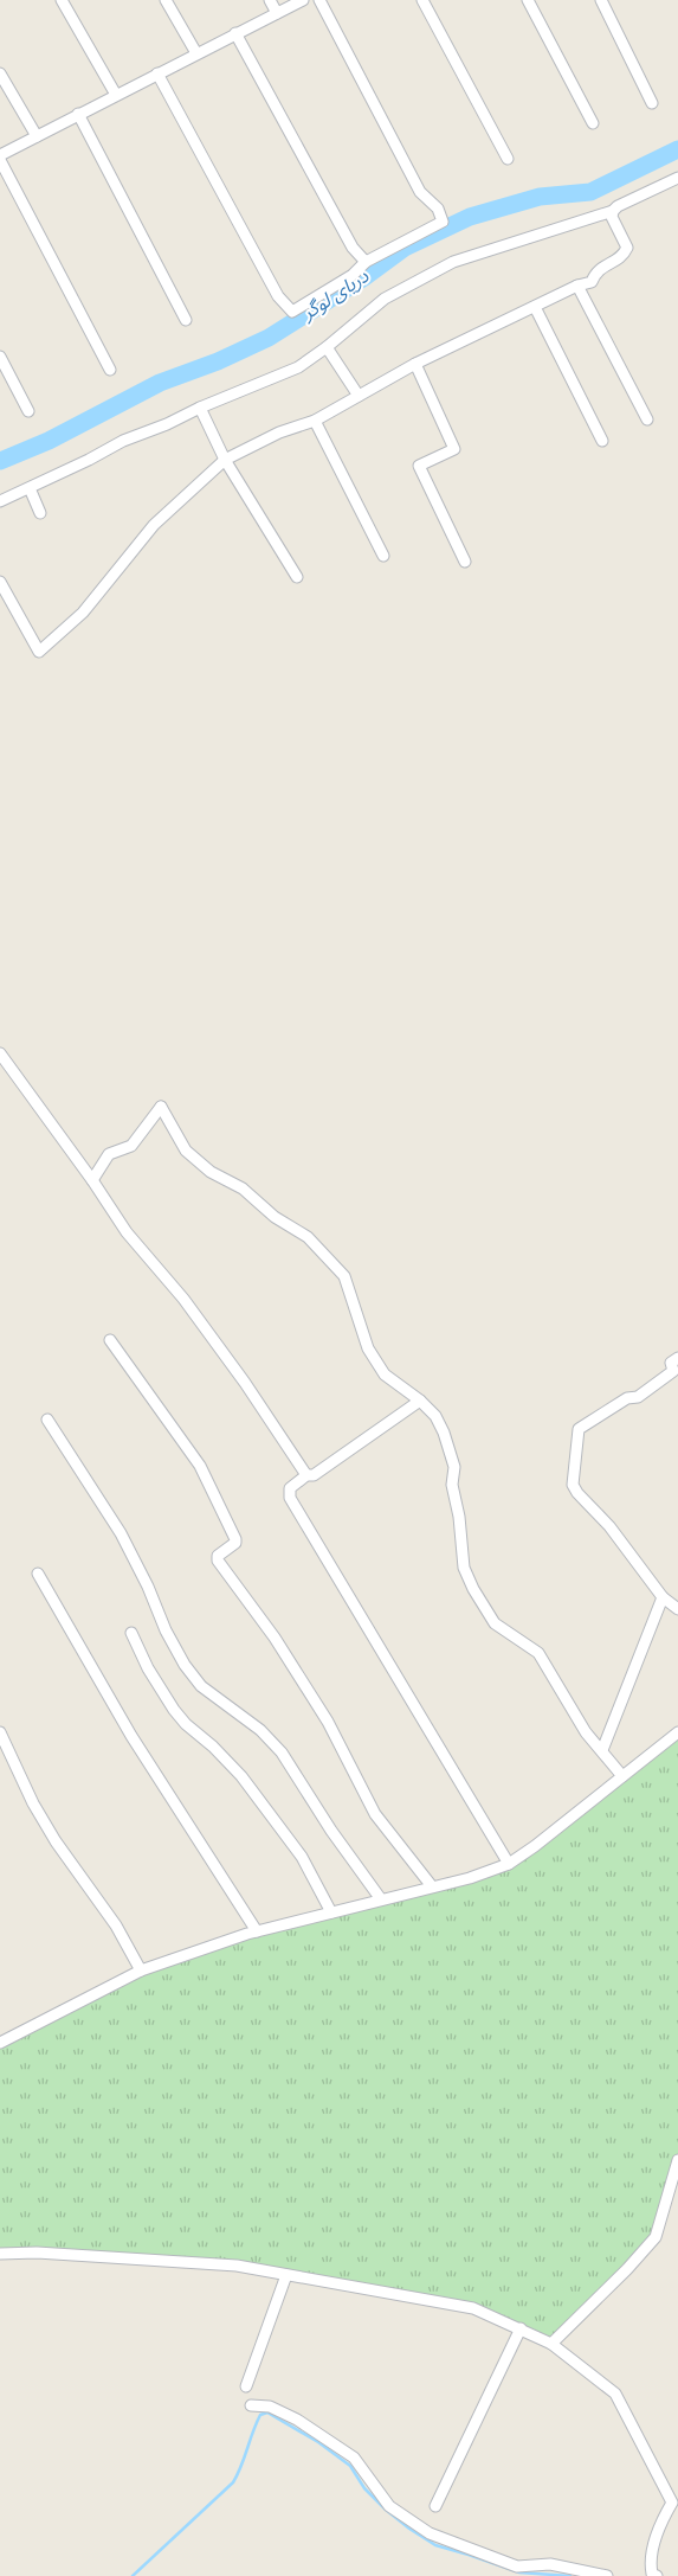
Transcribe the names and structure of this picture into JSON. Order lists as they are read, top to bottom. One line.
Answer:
{"water":["دریای لوگر"]}
